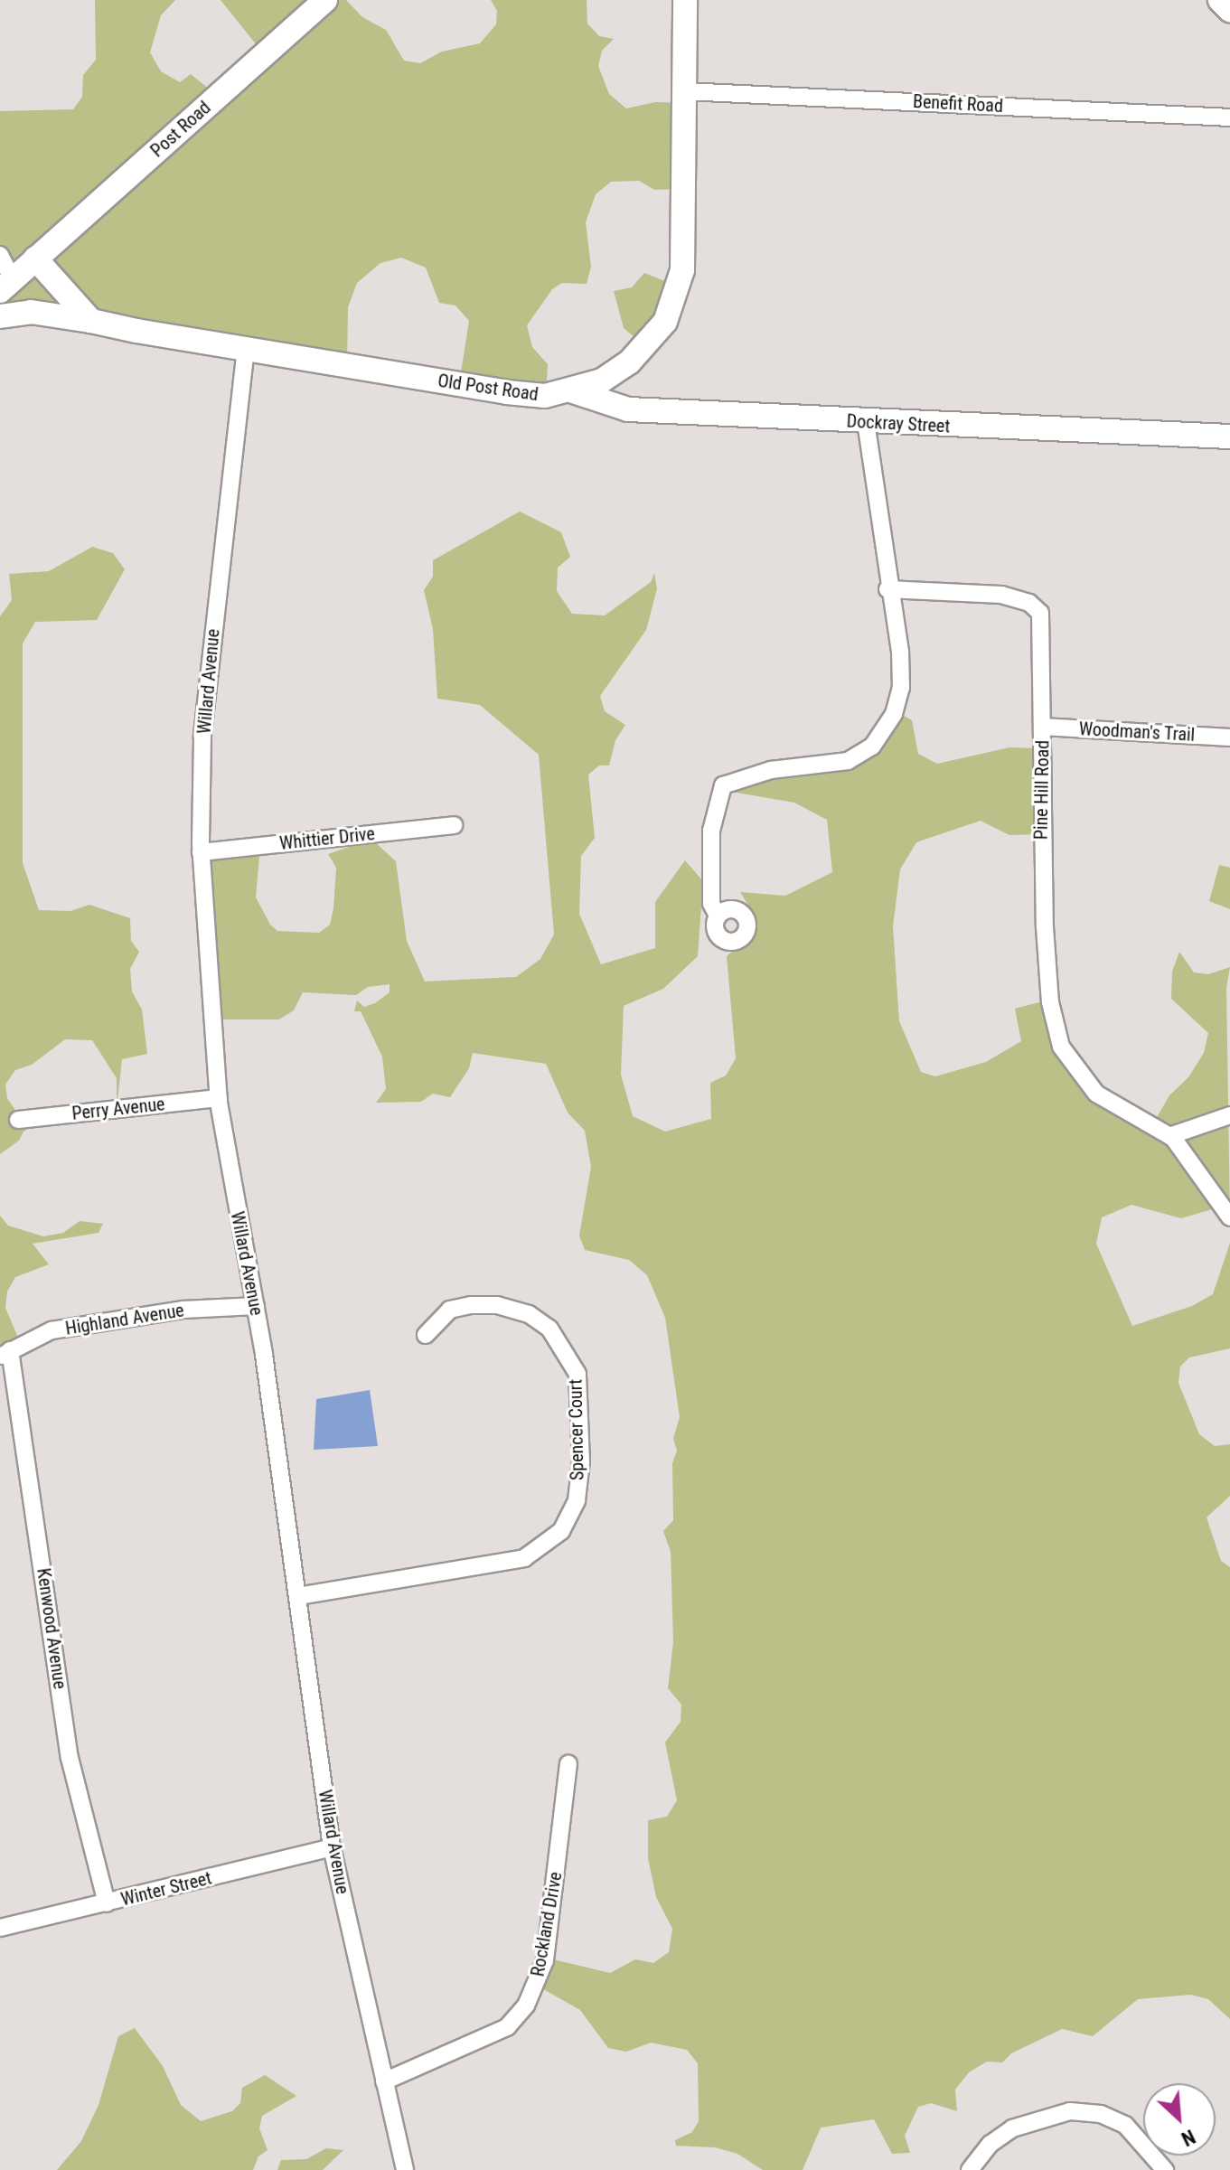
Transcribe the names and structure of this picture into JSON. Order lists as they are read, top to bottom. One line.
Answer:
{"streets":{"street":["Benefit Road","Post Road","Old Post Road","Dockray Street","Willard Avenue","Woodman's Trail","Pine Hill Road","Whittier Drive","Perry Avenue","Highland Avenue","Spencer Court","Kenwood Avenue","Winter Street","Rockland Drive"]},"crossings":[["Benefit Road","Old Post Road"],["Old Post Road","Dockray Street"],["Old Post Road","Willard Avenue"],["Willard Avenue","Whittier Drive"],["Willard Avenue","Perry Avenue"],["Willard Avenue","Highland Avenue"],["Willard Avenue","Spencer Court"],["Willard Avenue","Winter Street"],["Willard Avenue","Rockland Drive"],["Woodman's Trail","Pine Hill Road"],["Highland Avenue","Kenwood Avenue"],["Kenwood Avenue","Winter Street"]],"north":"bottom right"}
